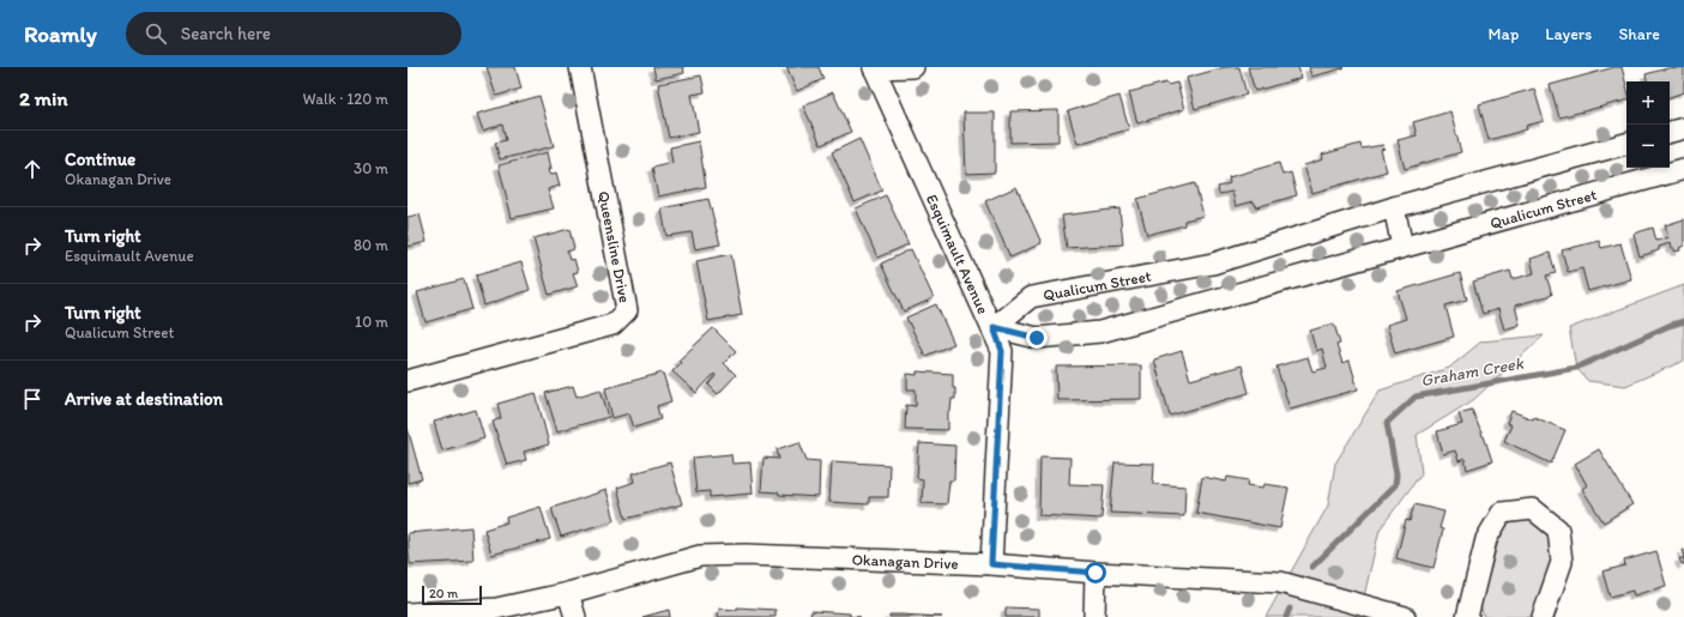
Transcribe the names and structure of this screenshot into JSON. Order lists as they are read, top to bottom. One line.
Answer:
{"streets":{"street":["Qualicum Street","Queensline Drive","Esquimault Avenue","Okanagan Drive"]},"crossings":[["Qualicum Street","Esquimault Avenue"],["Esquimault Avenue","Okanagan Drive"]],"water":["Graham Creek"],"scale_bar":"20 m","page":{"header":"Roamly","search":"Search here","nav":["Map","Layers","Share"],"heading":["2 min","Walk · 120 m"],"map_buttons":["+","−"],"list":[["Continue","Okanagan Drive","30 m"],["Turn right","Esquimault Avenue","80 m"],["Turn right","Qualicum Street","10 m"],"Arrive at destination"],"scale":"20 m"}}
